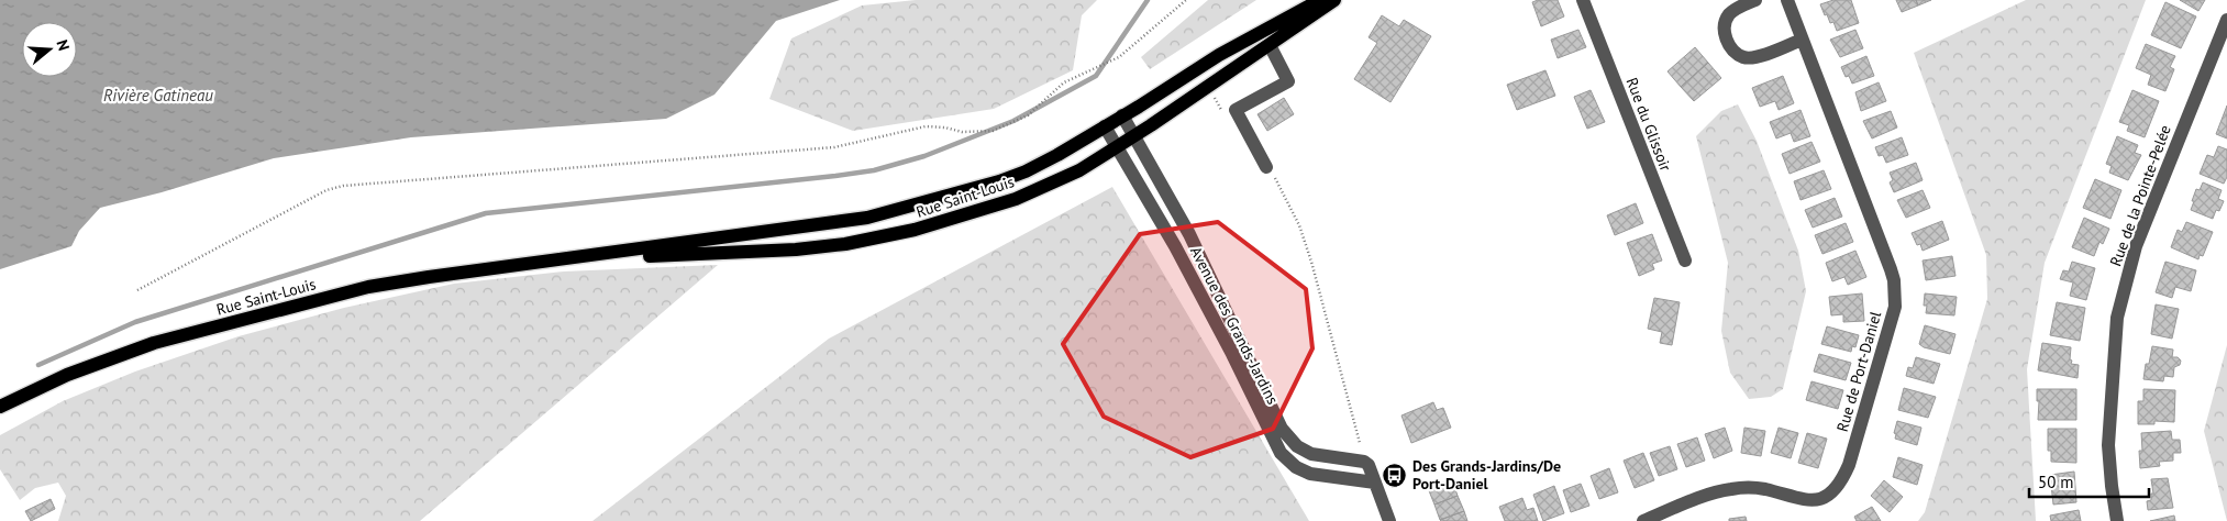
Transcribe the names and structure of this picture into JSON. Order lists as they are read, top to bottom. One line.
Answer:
{"streets":{"main road":["Rue Saint-Louis"],"street":["Rue du Glissoir","Rue de la Pointe-Pelée","Avenue des Grands-Jardins","Rue de Port-Daniel"]},"crossings":[["Rue Saint-Louis","Avenue des Grands-Jardins"]],"water":["Rivière Gatineau"],"places":{"bus stop":["Des Grands-Jardins/De Port-Daniel"]},"scale_bar":"50 m","north":"right"}
